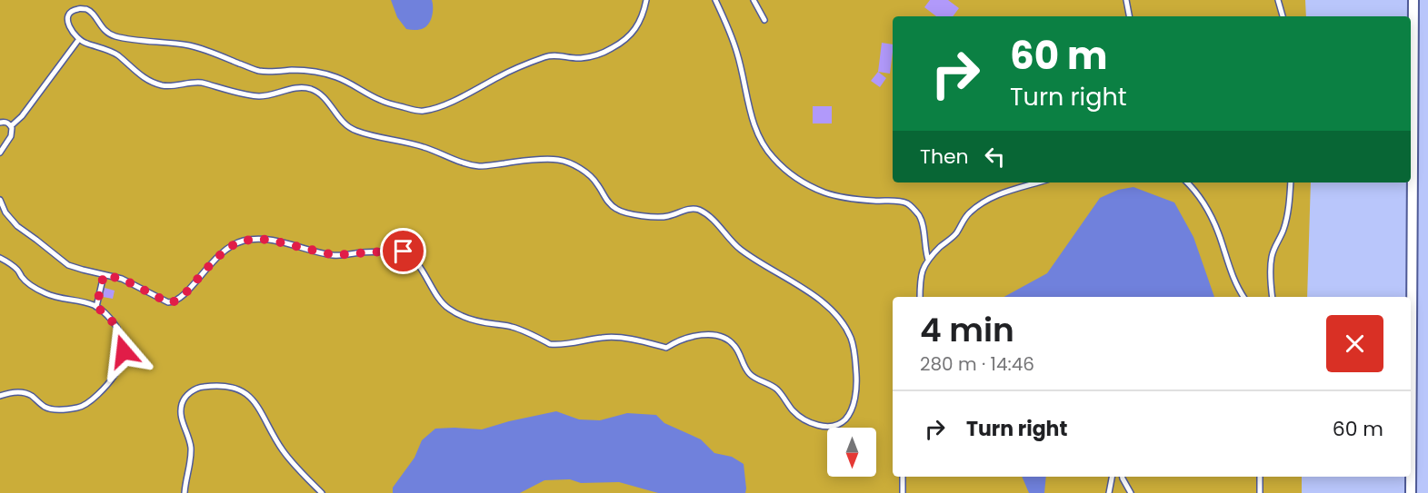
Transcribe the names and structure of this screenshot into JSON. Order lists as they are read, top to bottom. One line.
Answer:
{"north":"bottom","page":{"turn":["60 m","Turn right"],"then":"Then","heading":["4 min","280 m · 14:46"],"list":[{"name":"Turn right","value":"60 m"}]}}
